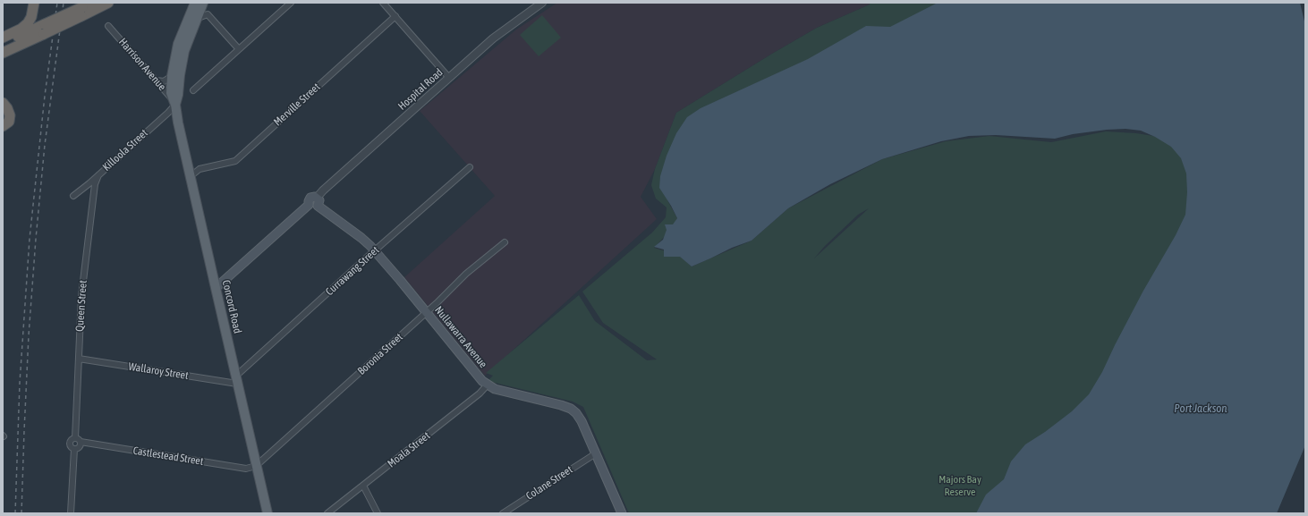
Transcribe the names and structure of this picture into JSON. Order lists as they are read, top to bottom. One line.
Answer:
{"streets":{"main road":["Concord Road","Nullawarra Avenue"],"street":["Harrison Avenue","Hospital Road","Merville Street","Killoola Street","Currawang Street","Queen Street","Boronia Street","Wallaroy Street","Moala Street","Castlestead Street","Colane Street"]},"crossings":[["Harrison Avenue","Killoola Street"],["Harrison Avenue","Concord Road"],["Hospital Road","Nullawarra Avenue"],["Merville Street","Concord Road"],["Killoola Street","Queen Street"],["Killoola Street","Concord Road"],["Currawang Street","Concord Road"],["Currawang Street","Nullawarra Avenue"],["Currawang Street","Wallaroy Street"],["Queen Street","Wallaroy Street"],["Queen Street","Castlestead Street"],["Concord Road","Boronia Street"],["Concord Road","Wallaroy Street"],["Concord Road","Castlestead Street"],["Nullawarra Avenue","Boronia Street"],["Nullawarra Avenue","Moala Street"],["Nullawarra Avenue","Colane Street"],["Boronia Street","Castlestead Street"]],"water":["Port Jackson"],"parks":["Majors Bay Reserve"]}
